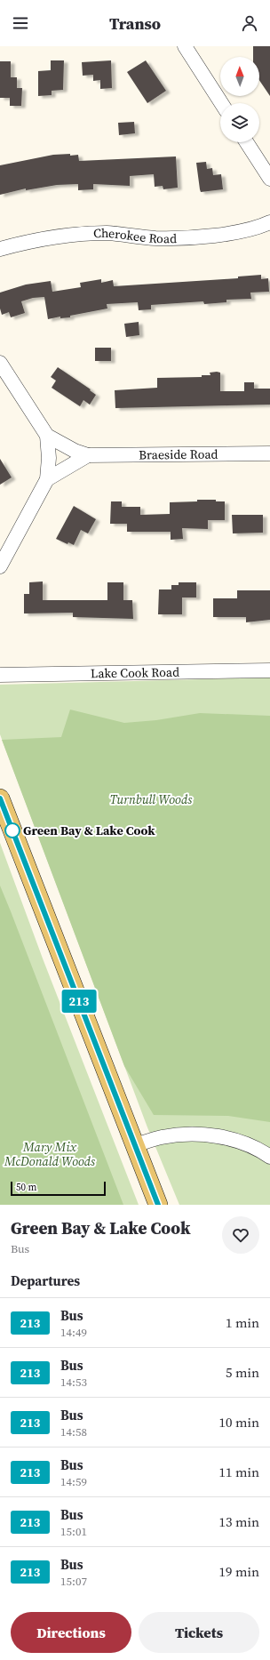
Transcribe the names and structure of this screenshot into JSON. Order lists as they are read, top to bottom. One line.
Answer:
{"streets":{"street":["Cherokee Road","Braeside Road","Lake Cook Road"]},"parks":["Turnbull Woods","Mary Mix McDonald Woods"],"places":["Green Bay & Lake Cook"],"lines":["bus line 213"],"scale_bar":"50 m","north":"top","page":{"header":"Transo","on_map":"213","scale":"50 m","heading":[["Green Bay & Lake Cook","Bus"],"Departures"],"list":[{"mark":"213","name":"Bus","note":"14:49","value":"1 min"},{"mark":"213","name":"Bus","note":"14:53","value":"5 min"},{"mark":"213","name":"Bus","note":"14:58","value":"10 min"},{"mark":"213","name":"Bus","note":"14:59","value":"11 min"},{"mark":"213","name":"Bus","note":"15:01","value":"13 min"},{"mark":"213","name":"Bus","note":"15:07","value":"19 min"}],"buttons":["Directions","Tickets"]}}
